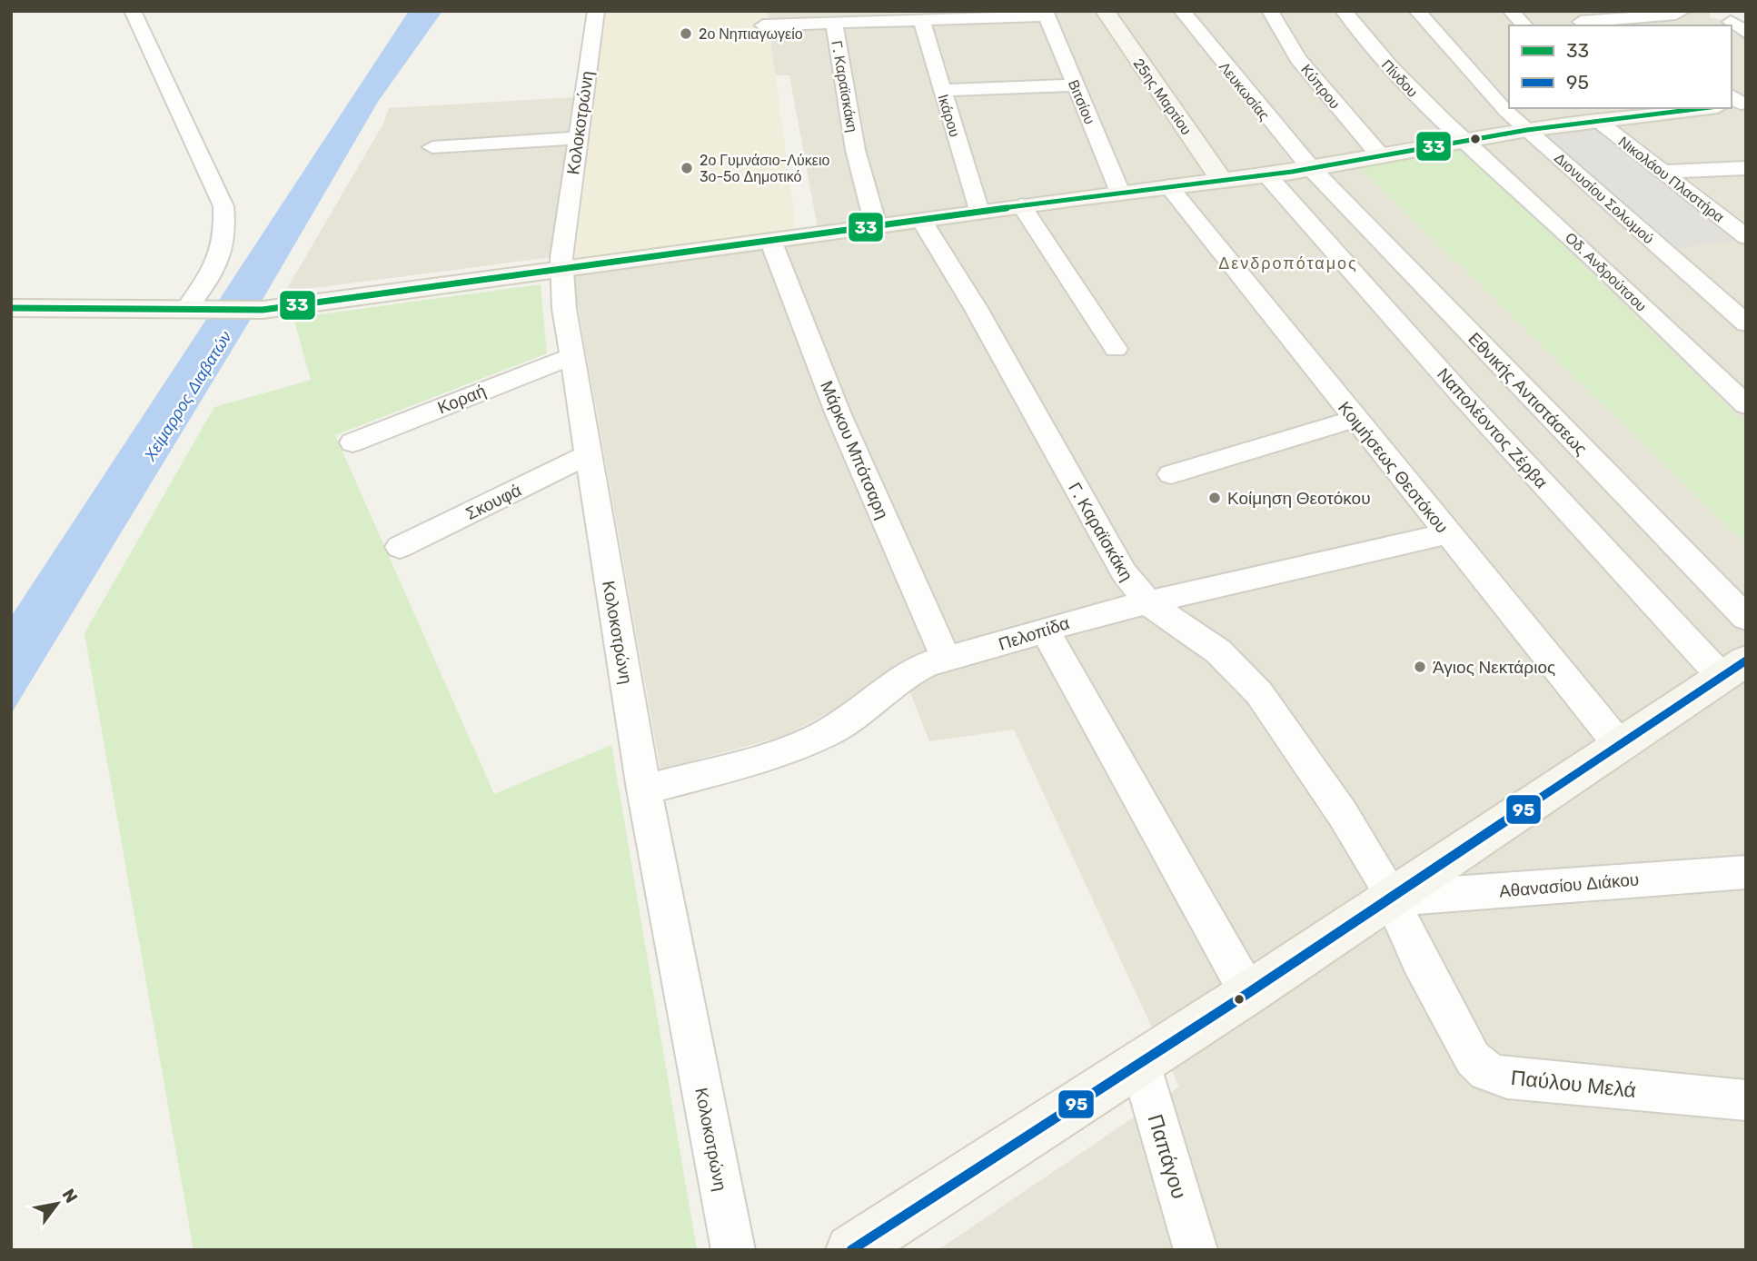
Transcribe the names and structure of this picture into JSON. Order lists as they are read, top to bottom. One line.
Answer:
{"streets":{"street":["Πίνδου","Γ. Καραϊσκάκη","Κύπρου","Λευκωσίας","25ης Μαρτίου","Βιτσίου","Ικάρου","Κολοκοτρώνη","Νικολάου Πλαστήρα","Διονυσίου Σολωμού","Οδ. Ανδρούτσου","Εθνικής Αντιστάσεως","Κοραή","Ναπολέοντος Ζέρβα","Μάρκου Μπότσαρη","Κοιμήσεως Θεοτόκου","Σκουφά","Πελοπίδα","Αθανασίου Διάκου","Παύλου Μελά","Παπάγου"]},"crossings":[["Πίνδου","Οδ. Ανδρούτσου"],["Γ. Καραϊσκάκη","Πελοπίδα"],["Γ. Καραϊσκάκη","Αθανασίου Διάκου"],["Γ. Καραϊσκάκη","Παύλου Μελά"],["Λευκωσίας","Εθνικής Αντιστάσεως"],["Κολοκοτρώνη","Κοραή"],["Κολοκοτρώνη","Σκουφά"],["Κολοκοτρώνη","Πελοπίδα"],["Μάρκου Μπότσαρη","Πελοπίδα"],["Κοιμήσεως Θεοτόκου","Πελοπίδα"],["Αθανασίου Διάκου","Παύλου Μελά"]],"districts":["Δενδροπόταμος"],"water":["Χείμαρρος Διαβατών"],"places":["2ο Νηπιαγωγείο","2ο Γυμνάσιο-Λύκειο 3ο-5ο Δημοτικό","Κοίμηση Θεοτόκου","Άγιος Νεκτάριος"],"lines":["transit line 33","transit line 95"],"legend":["33","95"],"north":"top right"}
